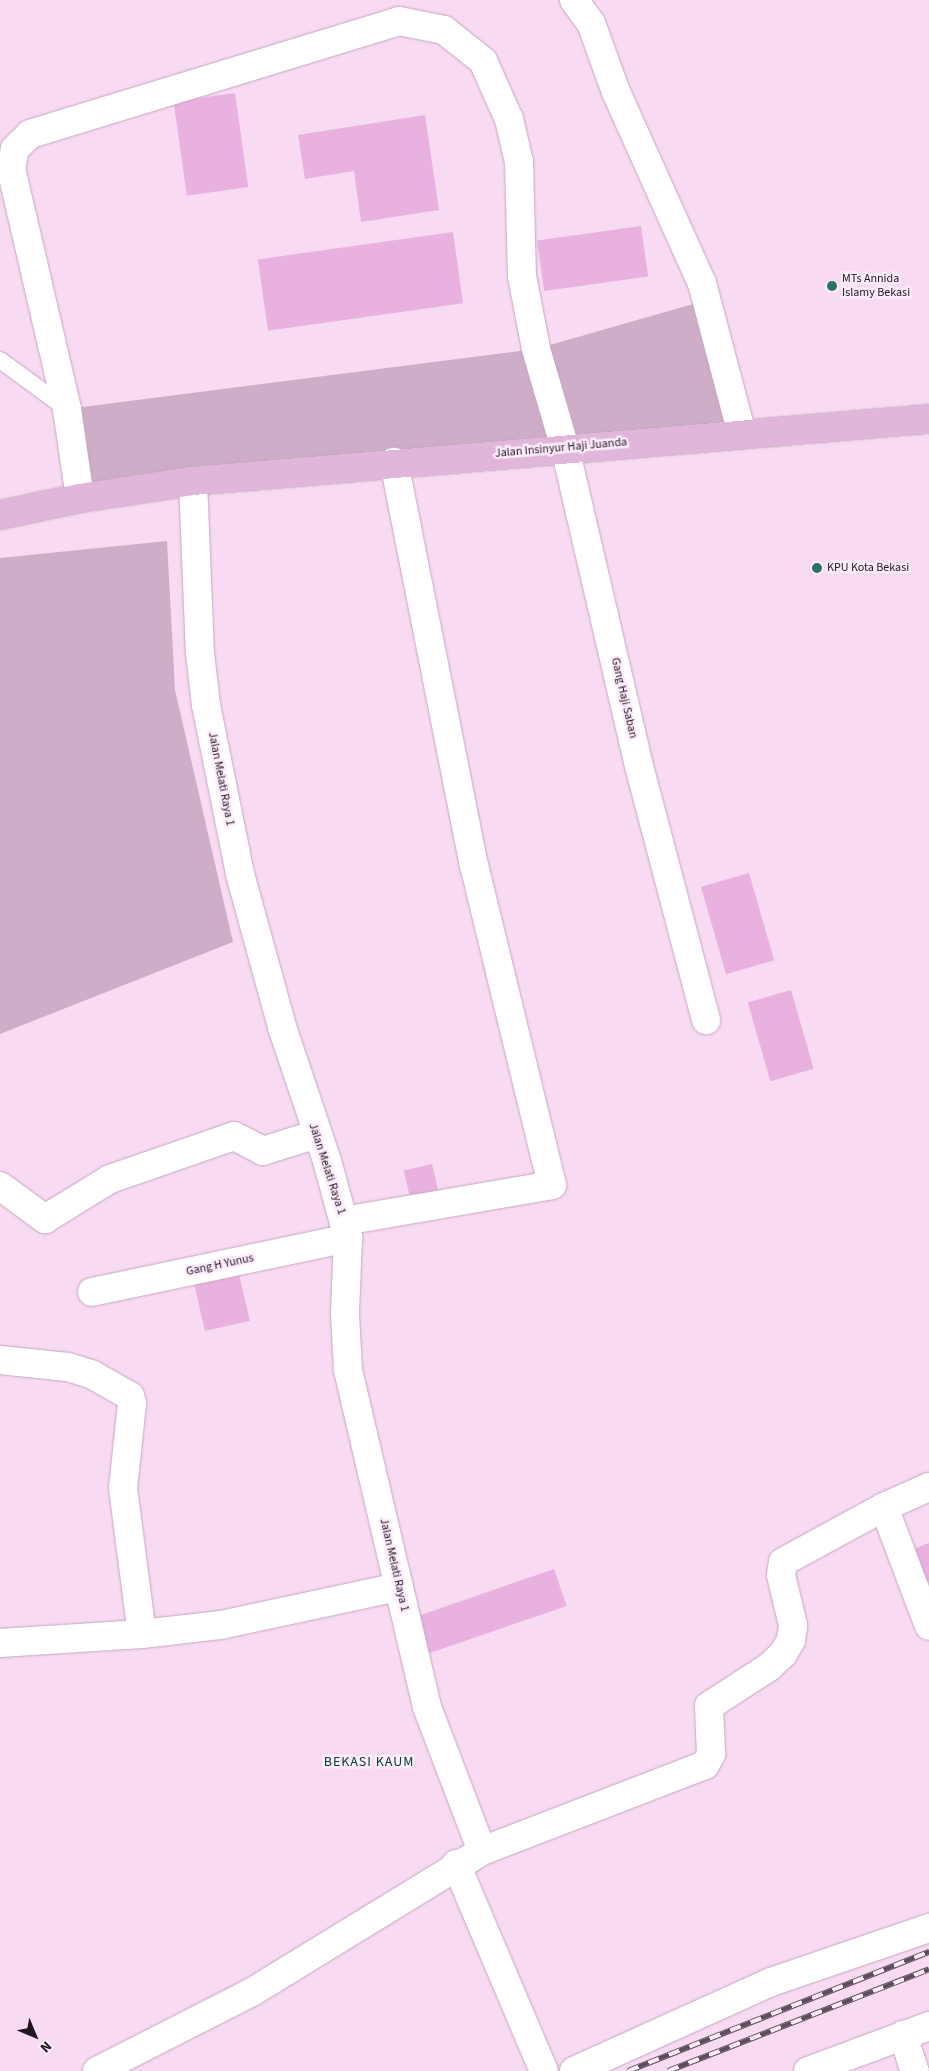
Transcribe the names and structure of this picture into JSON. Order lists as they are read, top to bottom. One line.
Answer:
{"streets":{"main road":["Jalan Insinyur Haji Juanda"],"street":["Gang Haji Saban","Jalan Melati Raya 1","Gang H Yunus"]},"crossings":[["Jalan Insinyur Haji Juanda","Gang Haji Saban"],["Jalan Insinyur Haji Juanda","Jalan Melati Raya 1"],["Jalan Insinyur Haji Juanda","Gang H Yunus"],["Jalan Melati Raya 1","Gang H Yunus"]],"districts":["BEKASI KAUM"],"places":["MTs Annida Islamy Bekasi","KPU Kota Bekasi"],"north":"bottom right"}
